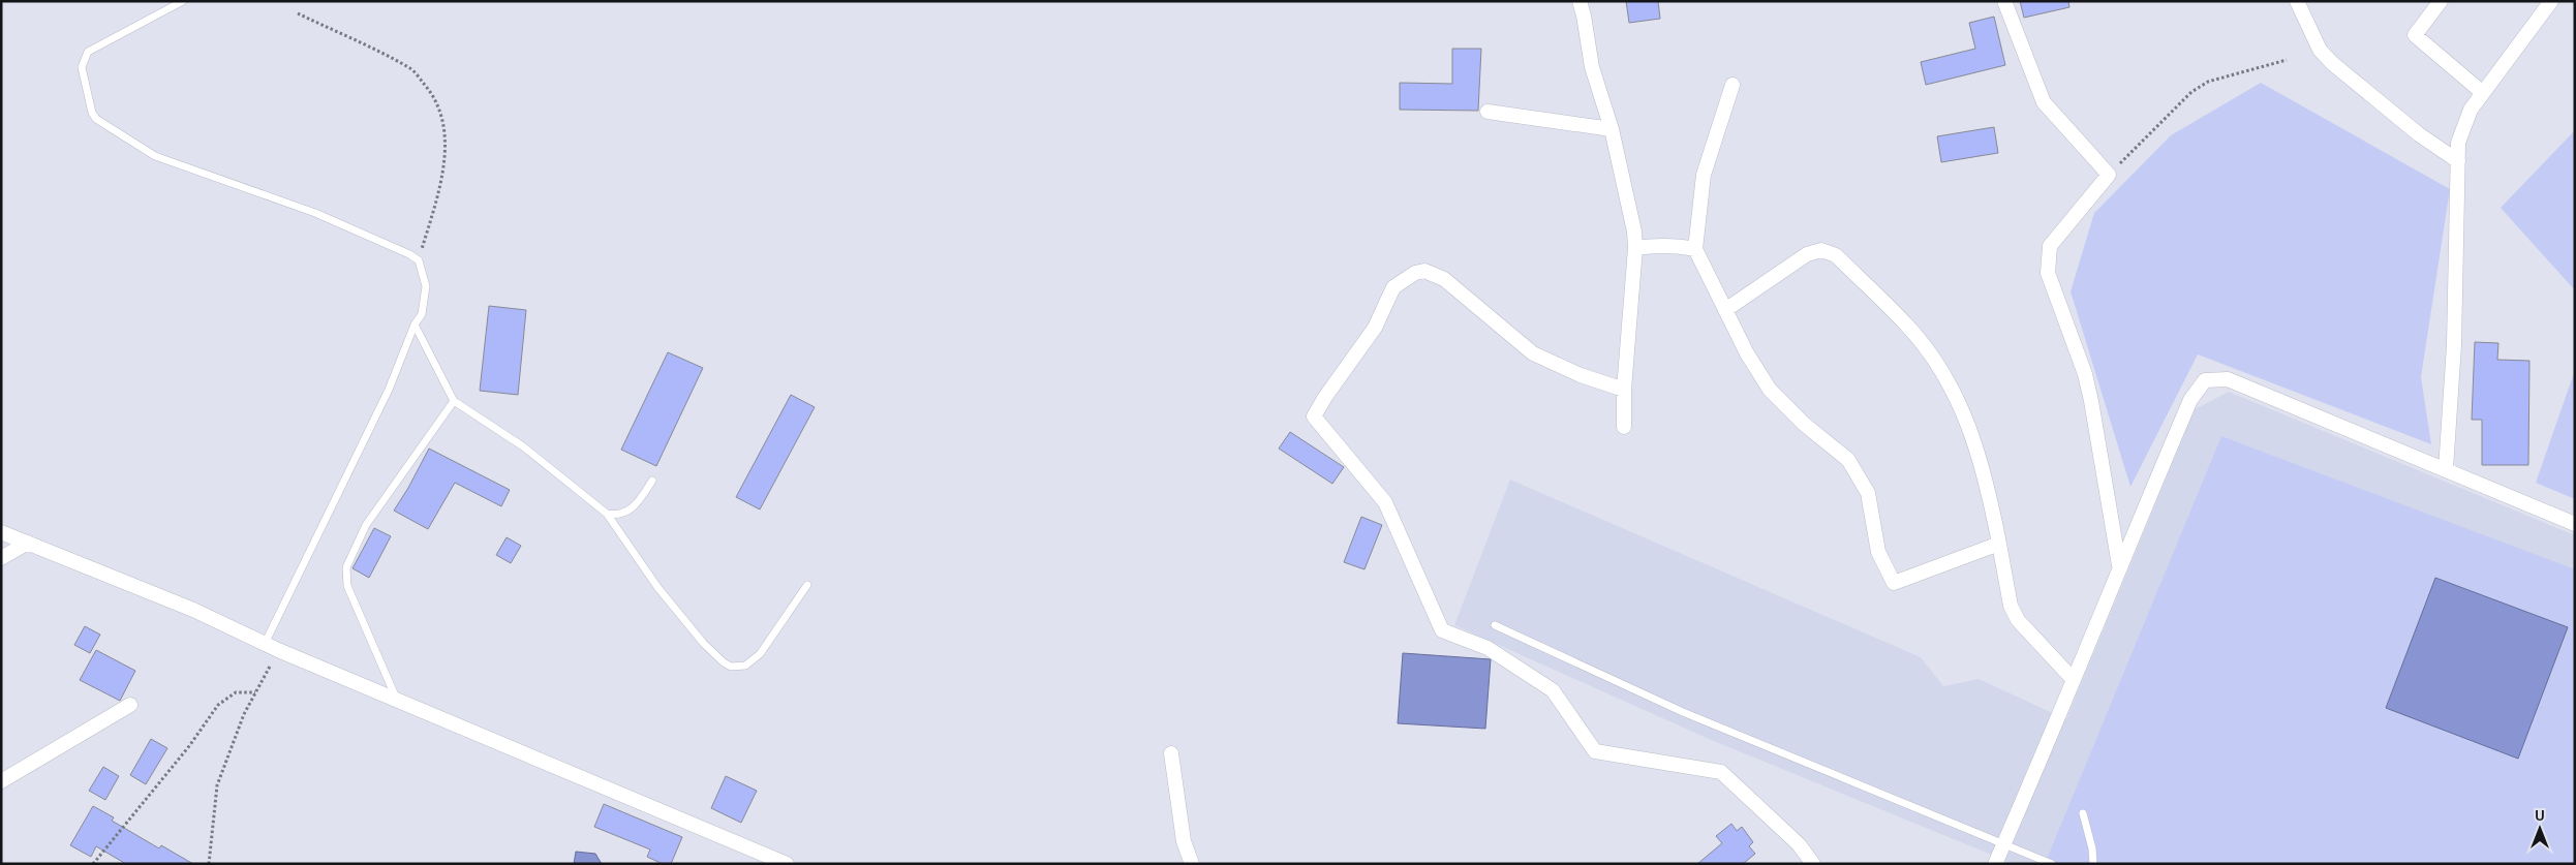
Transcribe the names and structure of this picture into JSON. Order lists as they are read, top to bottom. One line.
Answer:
{"north":"top"}
